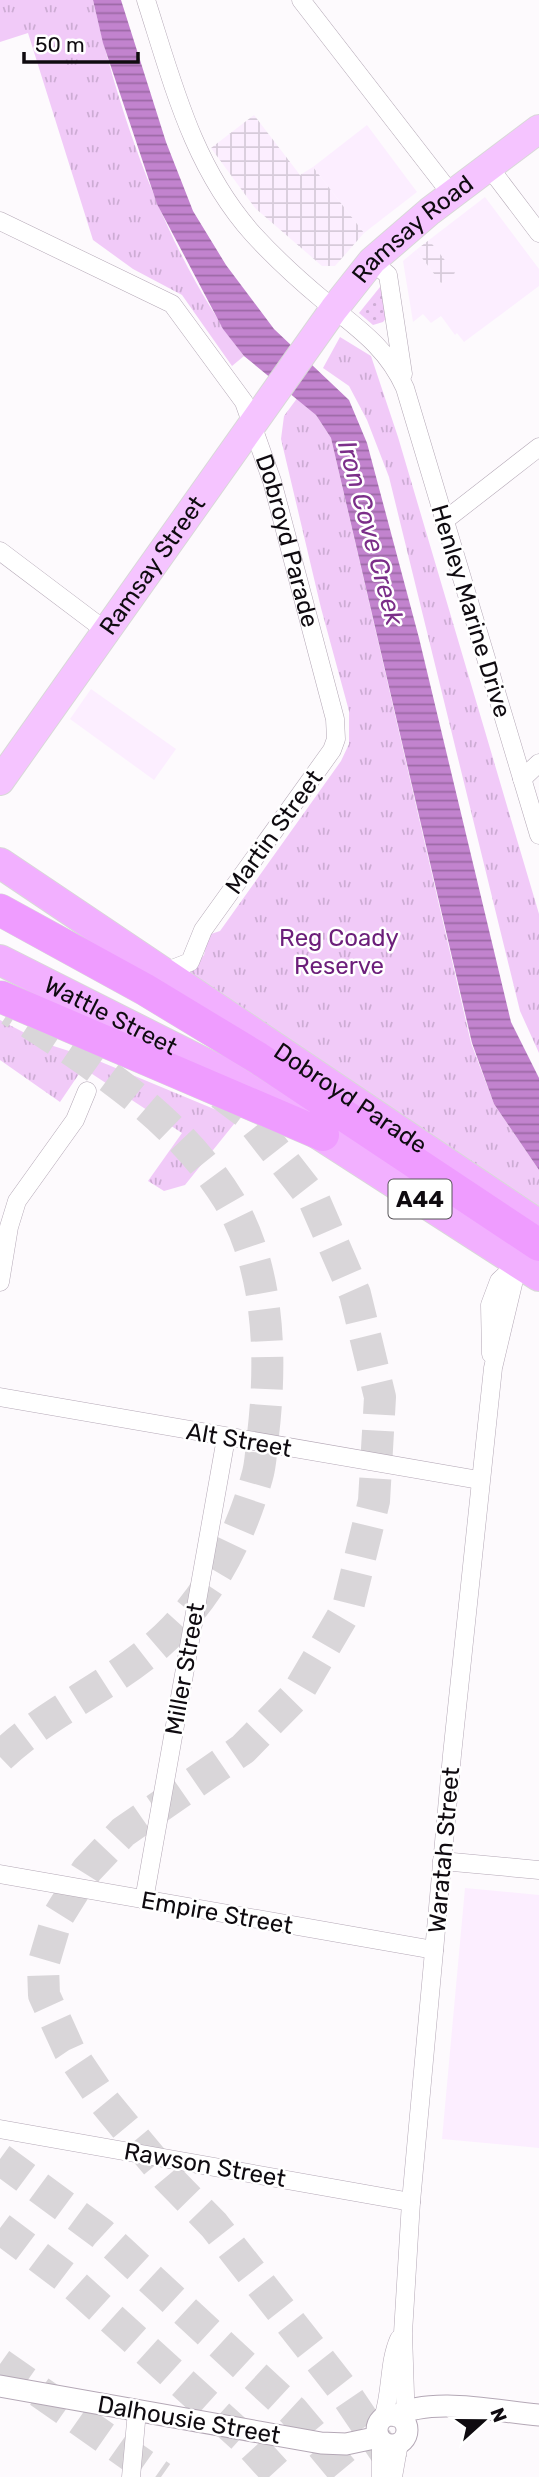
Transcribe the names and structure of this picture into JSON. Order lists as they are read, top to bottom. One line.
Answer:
{"streets":{"highway":["Dobroyd Parade","Wattle Street","A44"],"main road":["Ramsay Road","Ramsay Street"],"street":["Henley Marine Drive","Martin Street","Alt Street","Miller Street","Waratah Street","Empire Street","Rawson Street","Dalhousie Street"]},"crossings":[["Ramsay Road","Ramsay Street"],["Ramsay Road","Henley Marine Drive"],["Dobroyd Parade","Ramsay Street"],["Dobroyd Parade","Martin Street"],["Dobroyd Parade","Wattle Street"],["Dobroyd Parade","A44"],["Dobroyd Parade","Waratah Street"],["Martin Street","A44"],["Alt Street","Miller Street"],["Alt Street","Waratah Street"],["Miller Street","Empire Street"],["Waratah Street","Empire Street"],["Waratah Street","Rawson Street"],["Waratah Street","Dalhousie Street"]],"water":["Iron Cove Creek"],"parks":["Reg Coady Reserve"],"scale_bar":"50 m","north":"right"}
